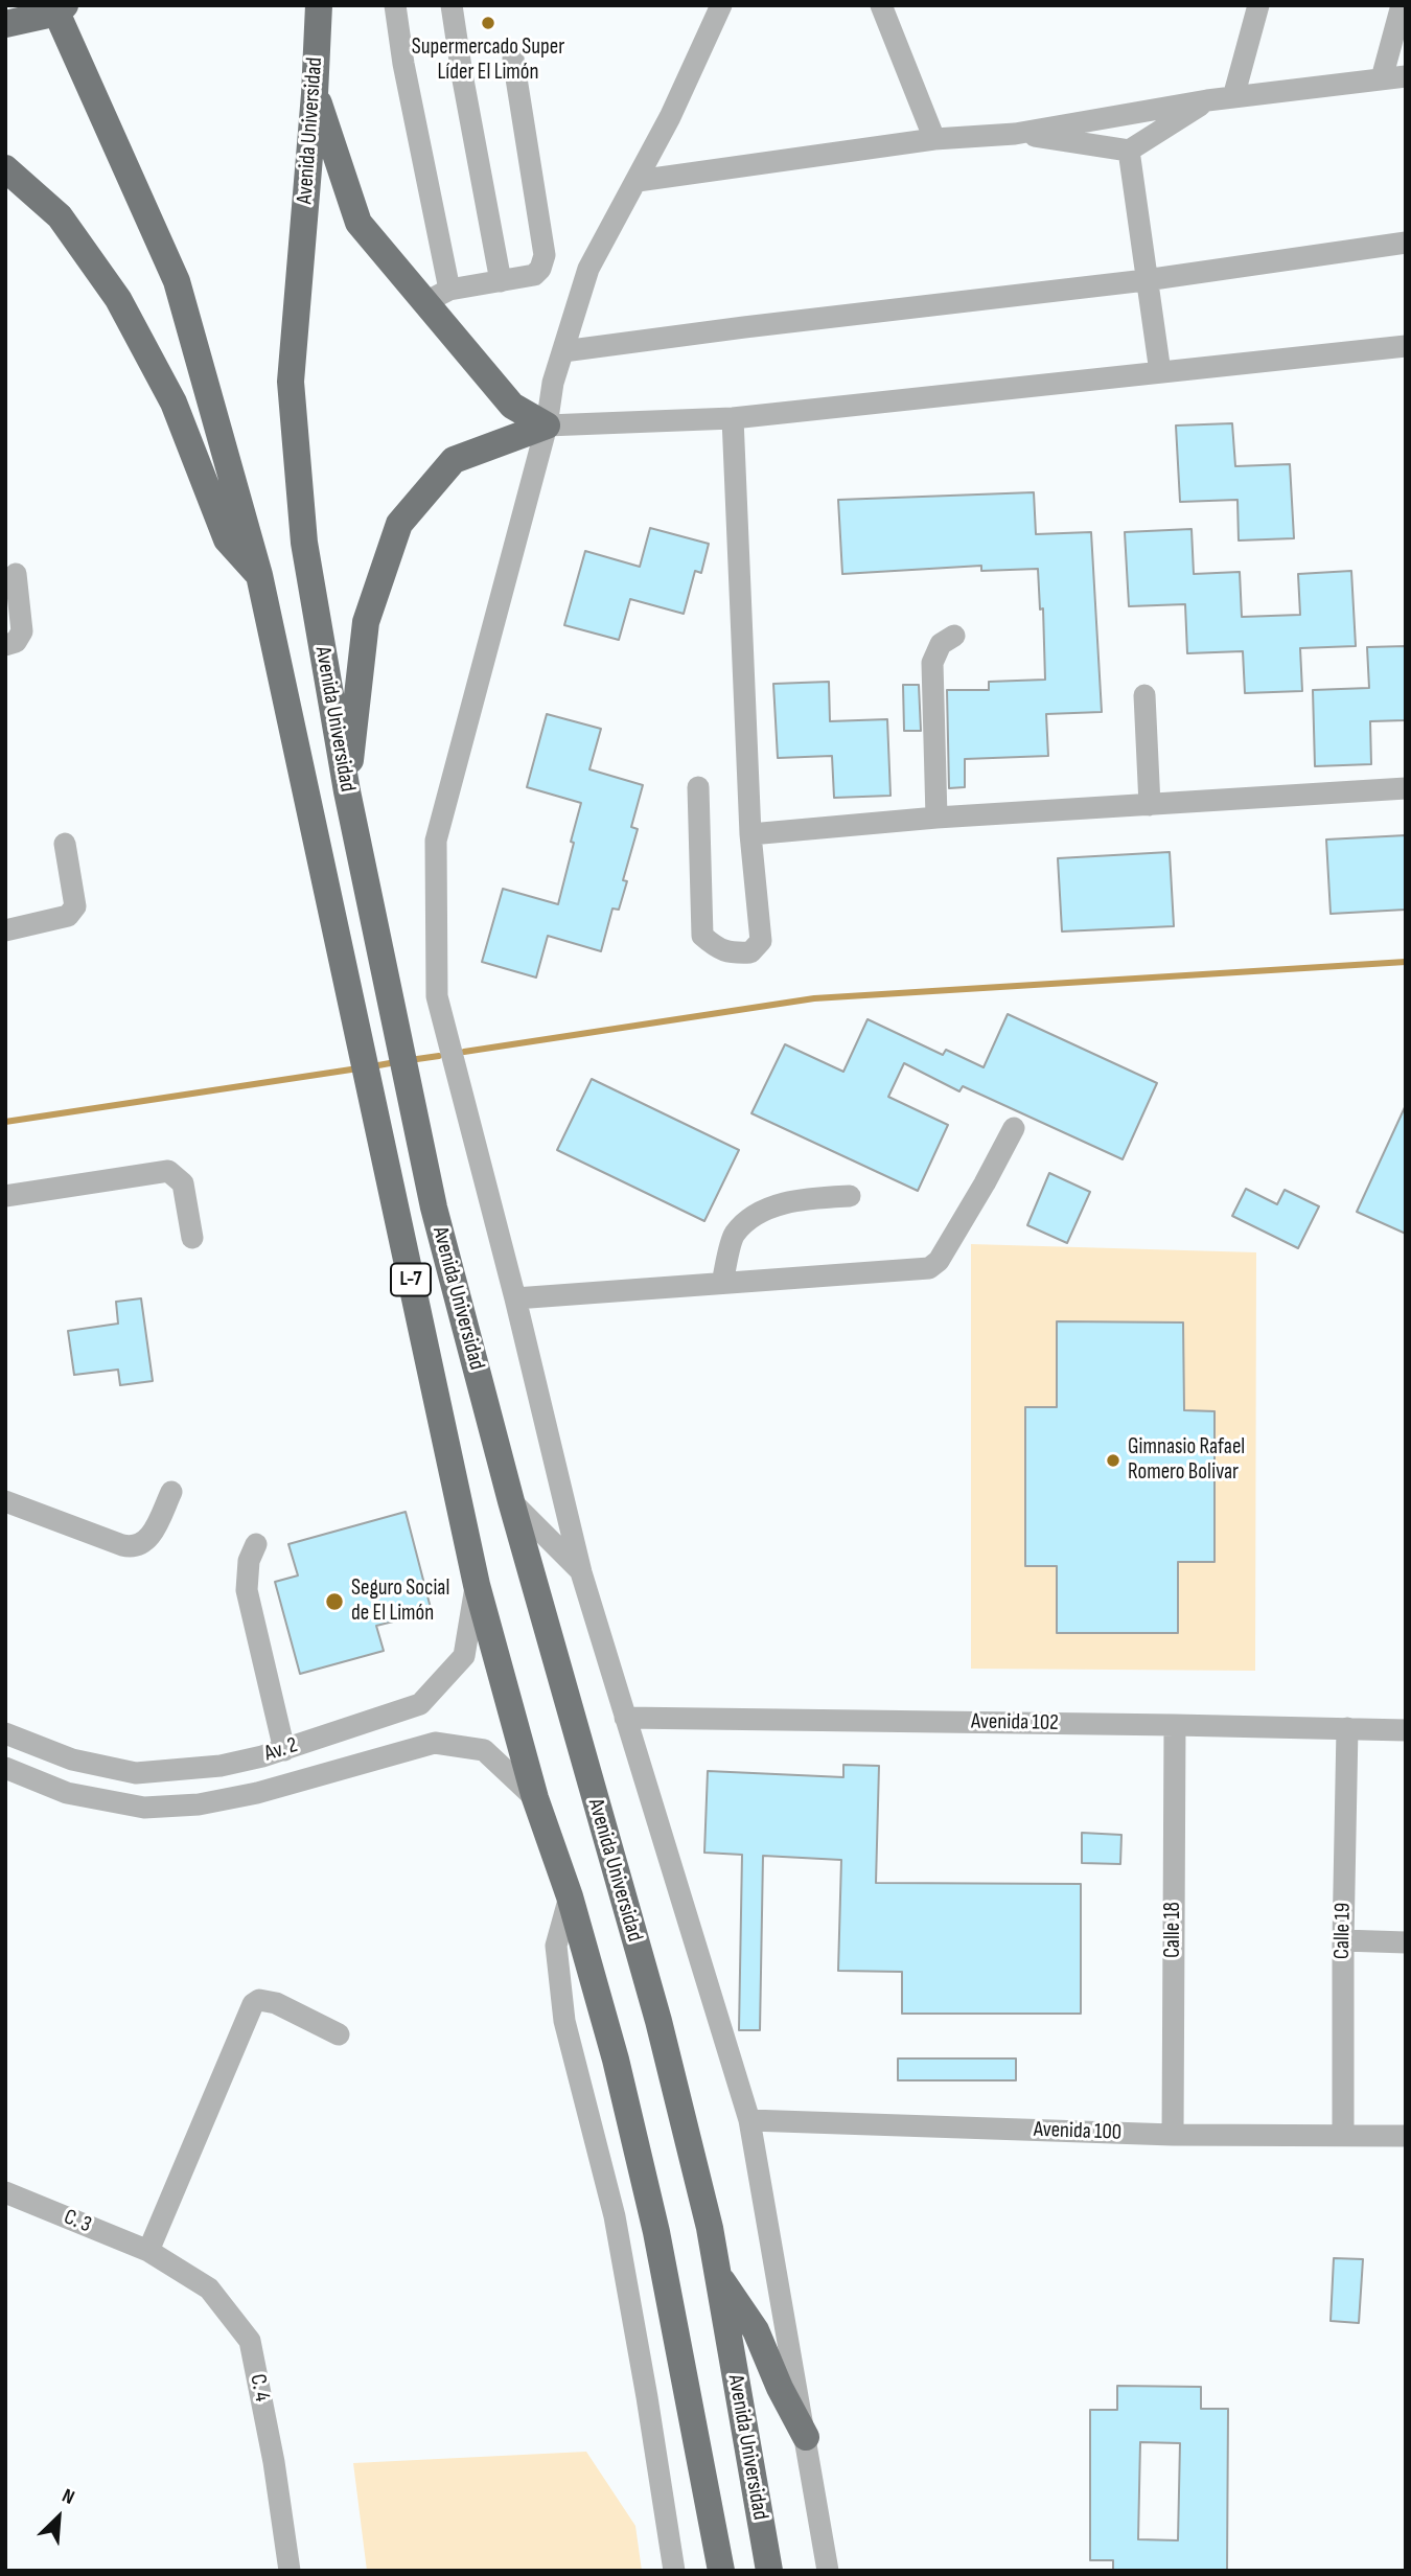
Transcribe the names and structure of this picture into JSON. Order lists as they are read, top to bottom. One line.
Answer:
{"streets":{"main road":["Avenida Universidad","L-7"],"street":["Avenida 102","Av. 2","Calle 18","Calle 19","Avenida 100","C. 3","C. 4"]},"crossings":[["Avenida Universidad","Av. 2"],["Avenida 102","Calle 18"],["Avenida 102","Calle 19"],["Calle 18","Avenida 100"],["Calle 19","Avenida 100"],["C. 3","C. 4"]],"places":["Supermercado Super Líder El Limón","Gimnasio Rafael Romero Bolivar","Seguro Social de El Limón"],"north":"top right"}
